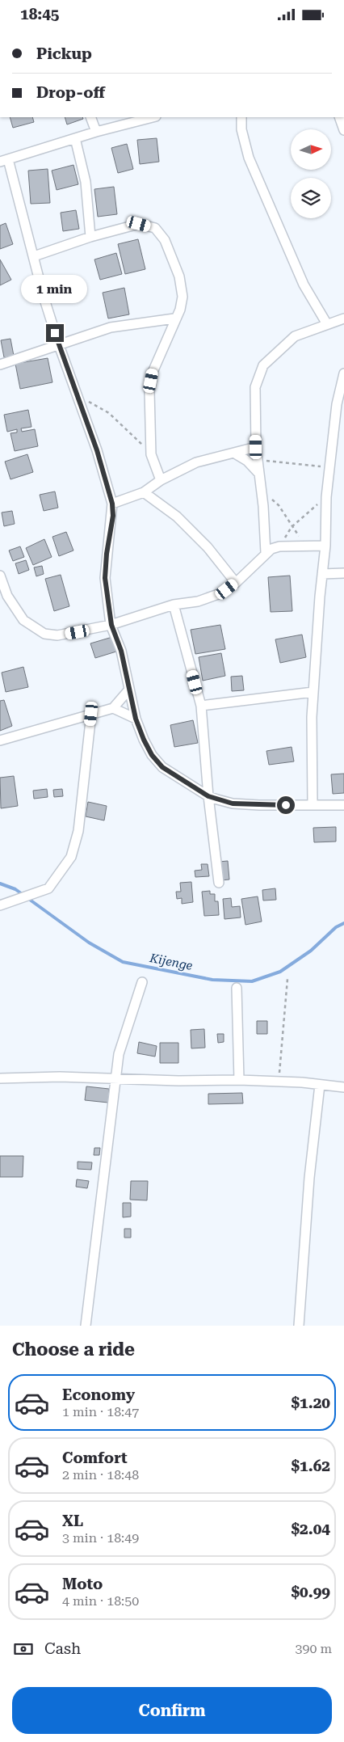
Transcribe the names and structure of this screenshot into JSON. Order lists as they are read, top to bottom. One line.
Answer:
{"water":["Kijenge"],"north":"right","page":{"status":"18:45","banner":["Pickup","Drop-off"],"bubble":"1 min","heading":"Choose a ride","list":[{"name":"Economy","note":"1 min · 18:47","value":"$1.20"},{"name":"Comfort","note":"2 min · 18:48","value":"$1.62"},{"name":"XL","note":"3 min · 18:49","value":"$2.04"},{"name":"Moto","note":"4 min · 18:50","value":"$0.99"}],"pay":["Cash","390 m"],"buttons":"Confirm"}}
